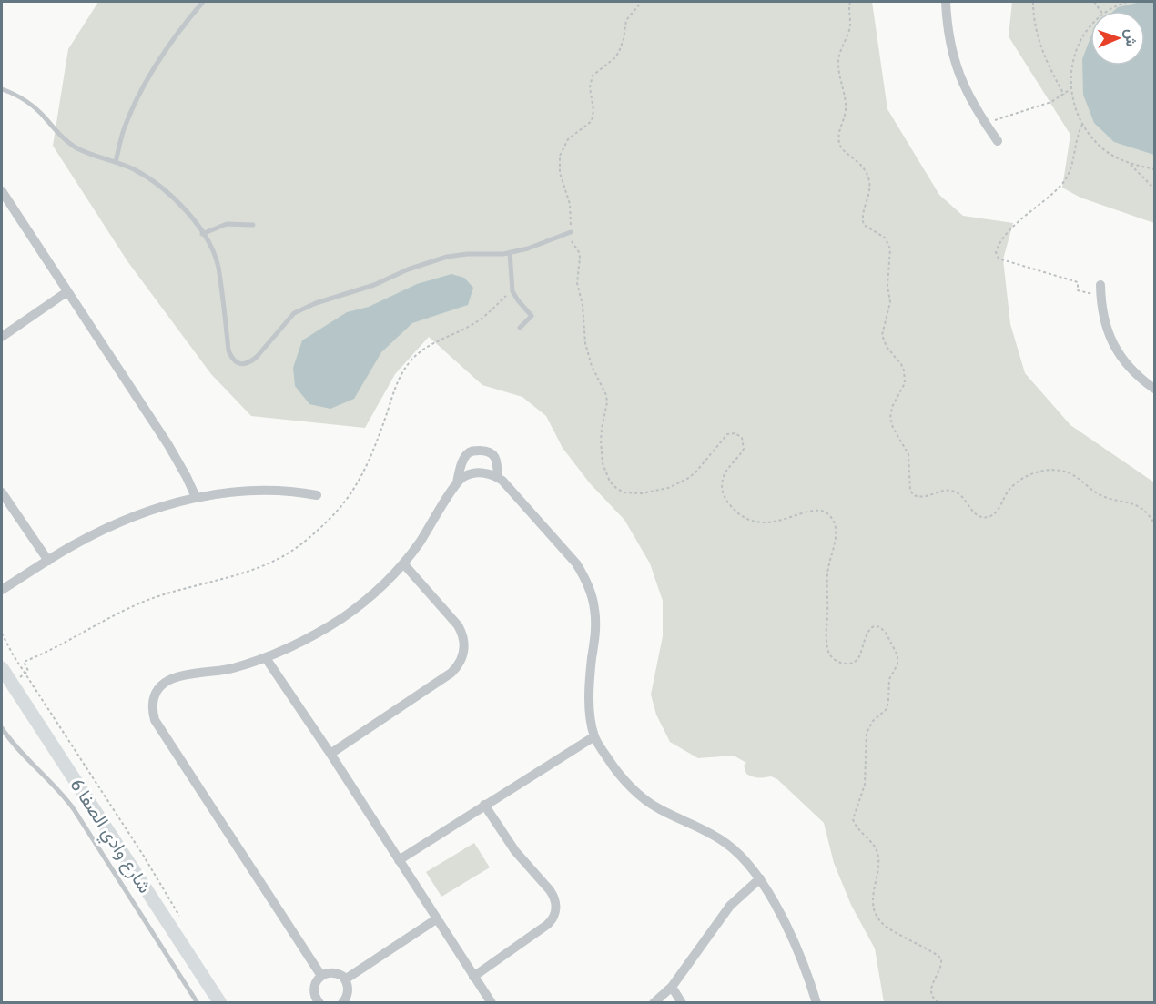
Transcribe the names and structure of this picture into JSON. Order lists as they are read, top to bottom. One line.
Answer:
{"streets":{"main road":["شارع وادي الصفا 6"]},"north":"right"}
